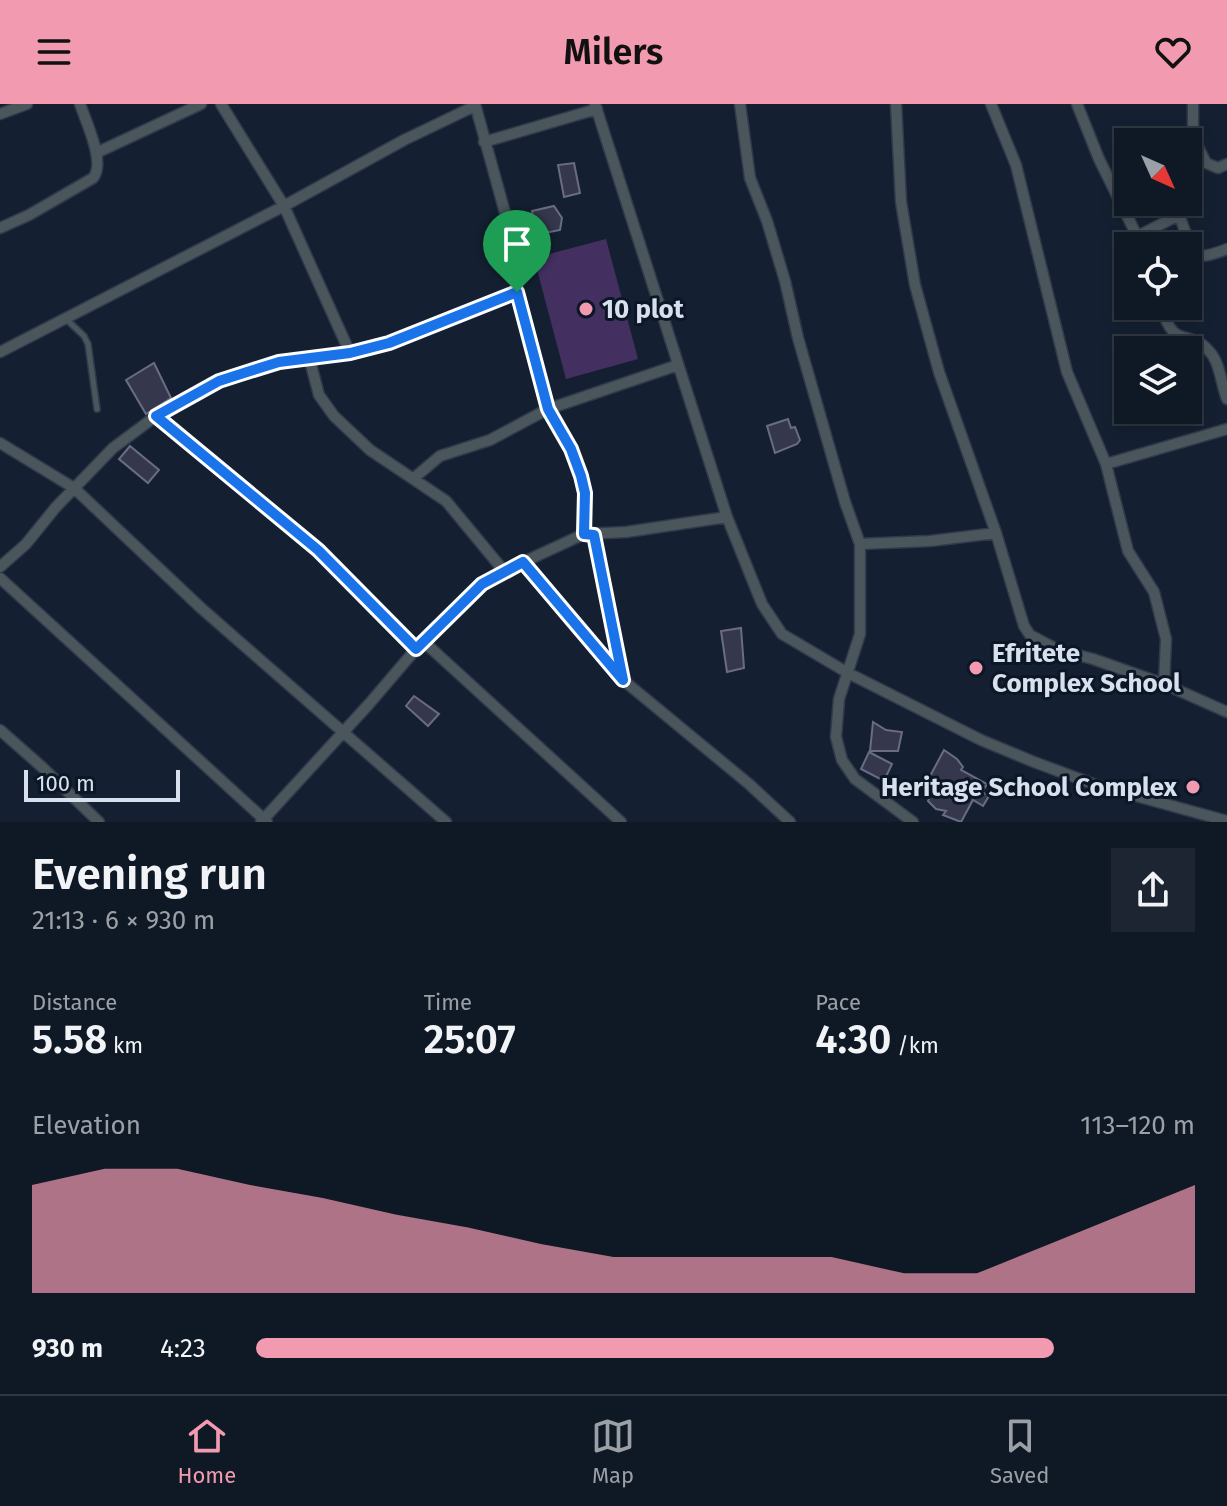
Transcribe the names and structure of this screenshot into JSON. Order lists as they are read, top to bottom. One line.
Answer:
{"places":["10 plot","Efritete Complex School","Heritage School Complex"],"scale_bar":"100 m","north":"bottom right","page":{"header":"Milers","scale":"100 m","heading":["Evening run","21:13 · 6 × 930 m"],"stats":[["Distance","5.58 km"],["Time","25:07"],["Pace","4:30 /km"]],"chart":["Elevation","113–120 m"],"list":[{"name":"930 m","note":"4:23"}],"tabs":["Home","Map","Saved"]}}
